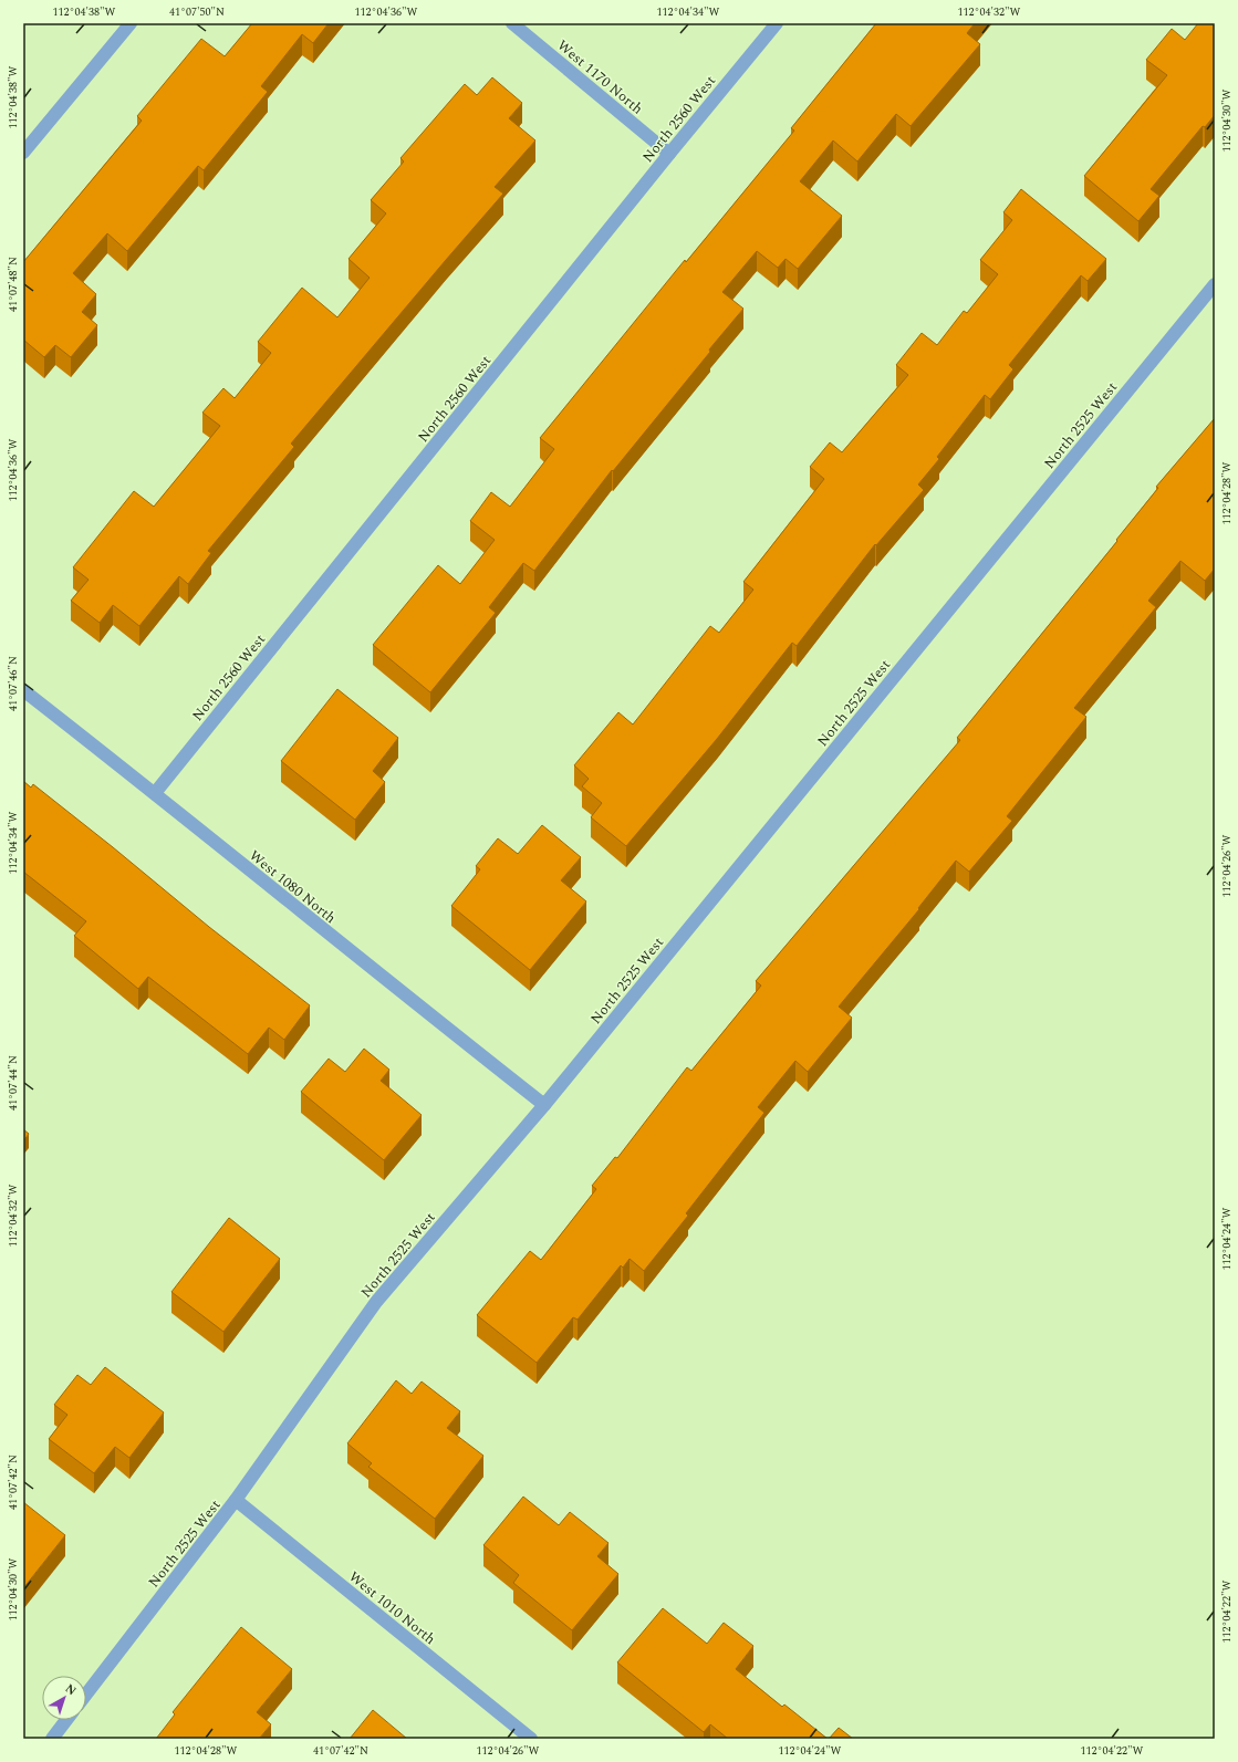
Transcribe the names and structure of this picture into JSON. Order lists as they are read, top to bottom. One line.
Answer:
{"streets":{"street":["West 1170 North","North 2560 West","North 2525 West","West 1080 North","West 1010 North"]},"crossings":[["West 1170 North","North 2560 West"],["North 2560 West","West 1080 North"],["North 2525 West","West 1080 North"],["North 2525 West","West 1010 North"]],"north":"top right","coordinates":["112°04'38\"W","41°07'50\"N","112°04'36\"W","112°04'34\"W","112°04'32\"W","112°04'30\"W","41°07'48\"N","112°04'28\"W","41°07'46\"N","112°04'26\"W","41°07'44\"N","112°04'24\"W","41°07'42\"N","112°04'22\"W"]}
